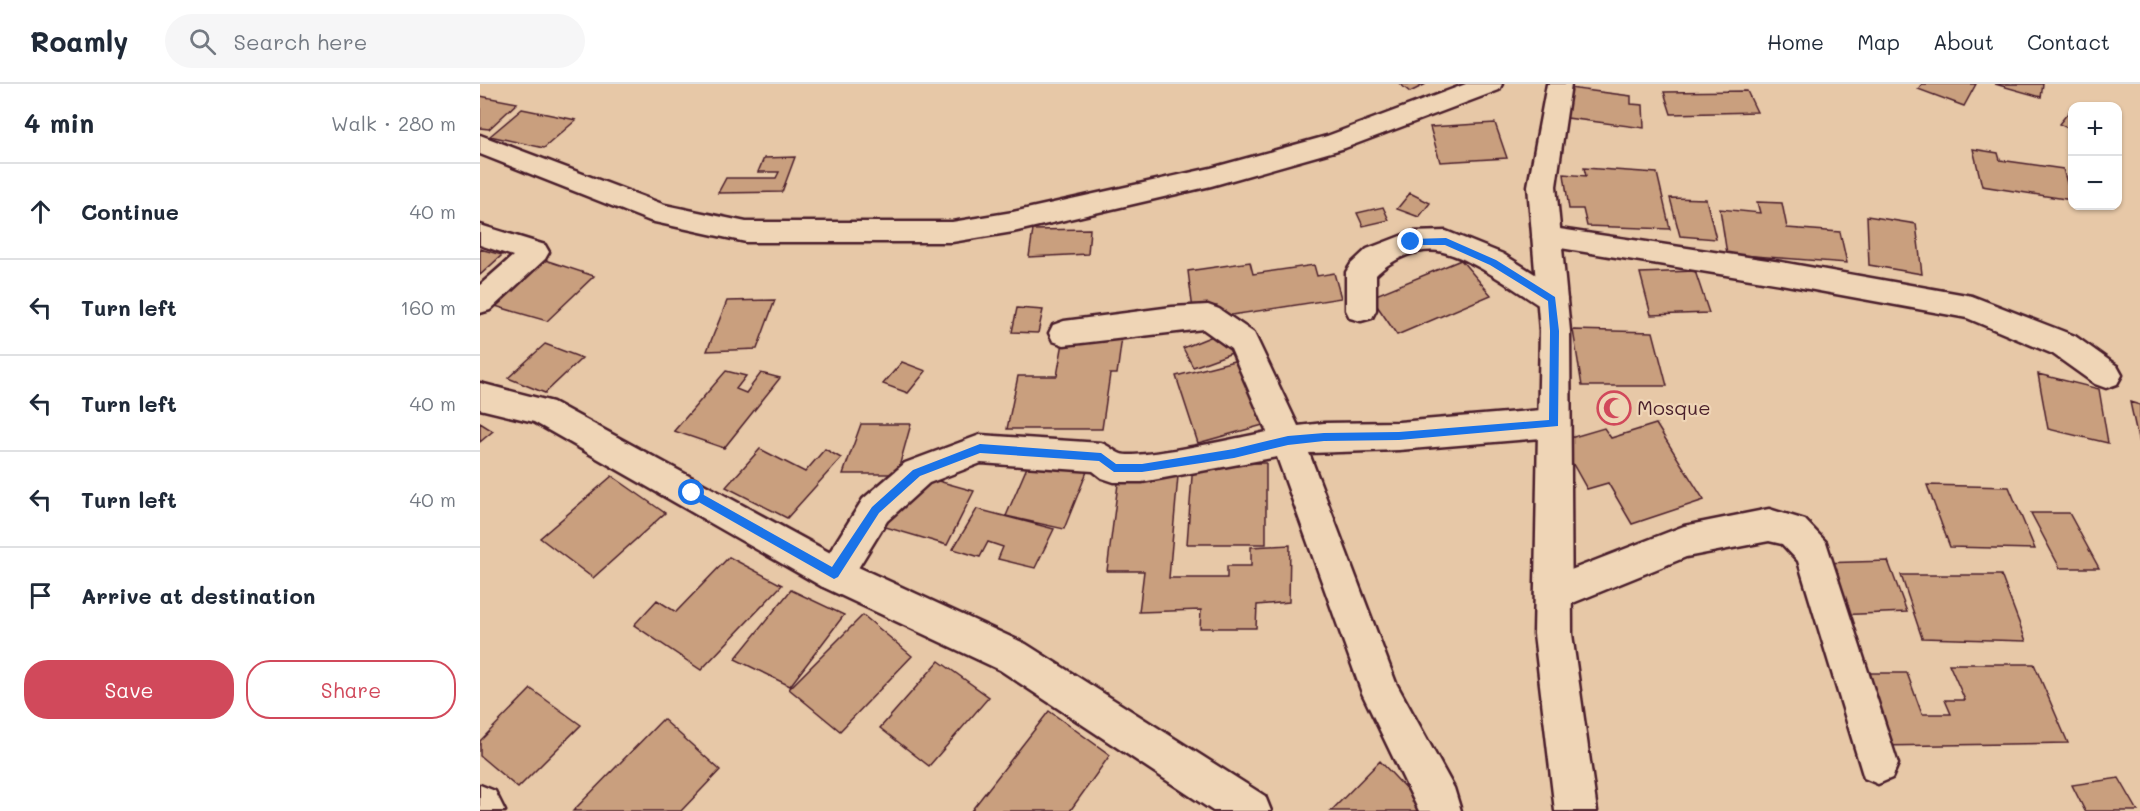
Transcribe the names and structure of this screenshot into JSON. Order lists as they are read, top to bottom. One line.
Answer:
{"places":{"mosque":["Mosque"]},"page":{"header":"Roamly","search":"Search here","nav":["Home","Map","About","Contact"],"heading":["4 min","Walk · 280 m"],"map_buttons":["+","−"],"list":[["Continue","40 m"],["Turn left","160 m"],["Turn left","40 m"],["Turn left","40 m"],"Arrive at destination"],"buttons":["Save","Share"]}}
